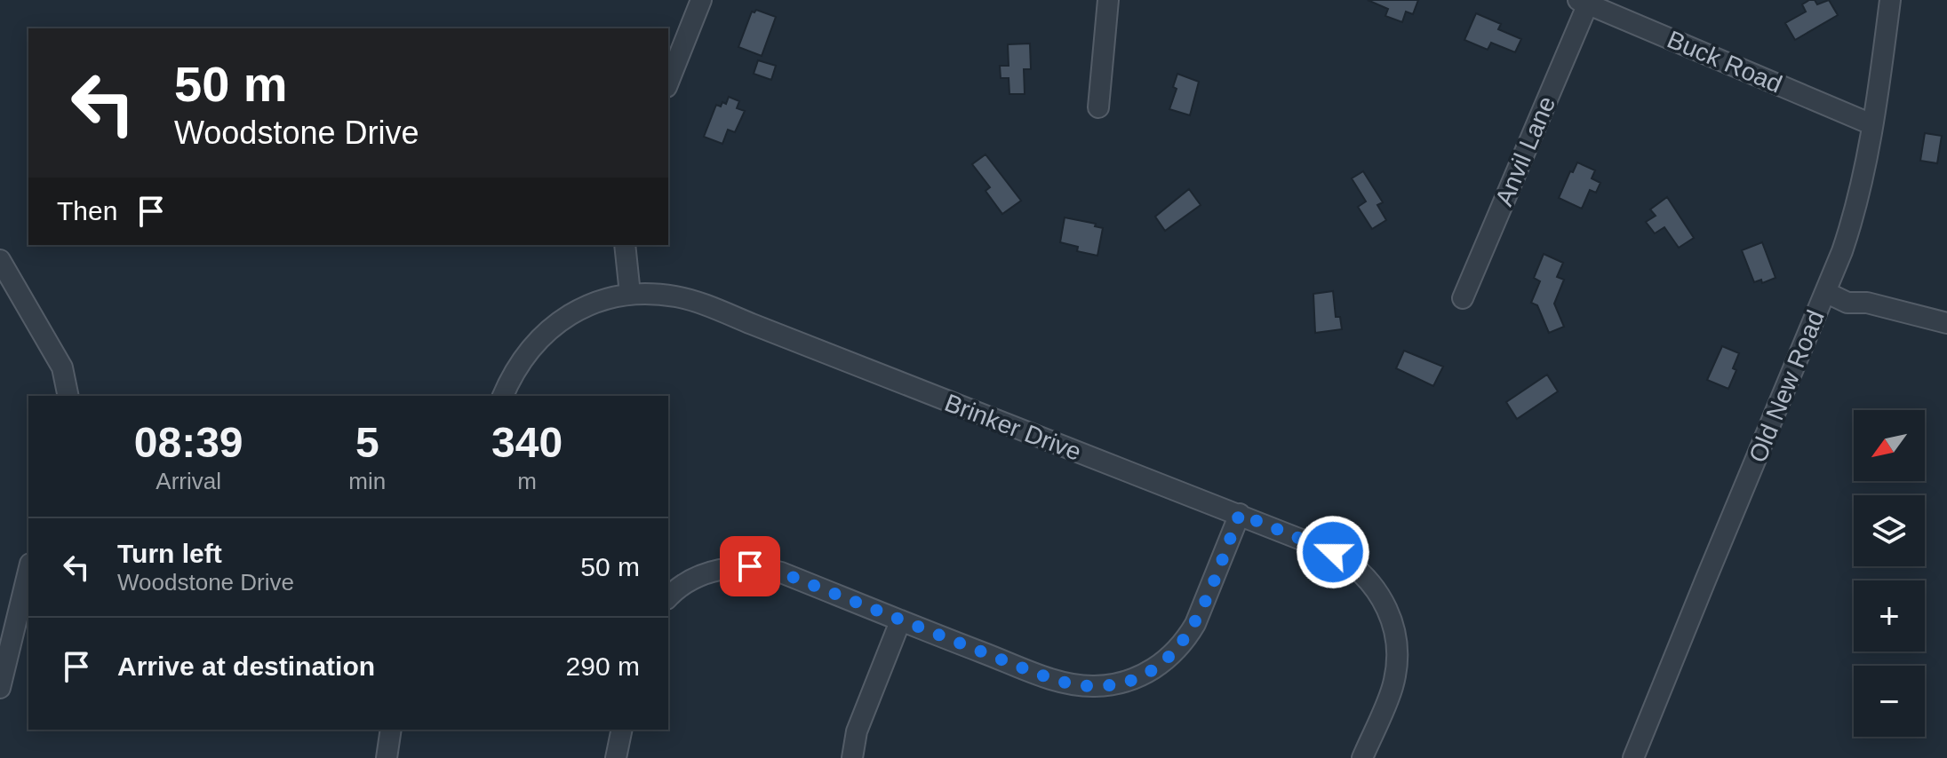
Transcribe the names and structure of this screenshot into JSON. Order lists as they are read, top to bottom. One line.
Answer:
{"streets":{"street":["Buck Road","Anvil Lane","Old New Road","Brinker Drive"]},"crossings":[["Buck Road","Anvil Lane"],["Buck Road","Old New Road"]],"north":"bottom left","page":{"turn":["50 m","Woodstone Drive"],"then":"Then","eta":["08:39","Arrival","5","min","340","m"],"map_buttons":["+","−"],"list":[{"name":"Turn left","note":"Woodstone Drive","value":"50 m"},{"name":"Arrive at destination","value":"290 m"}]}}
